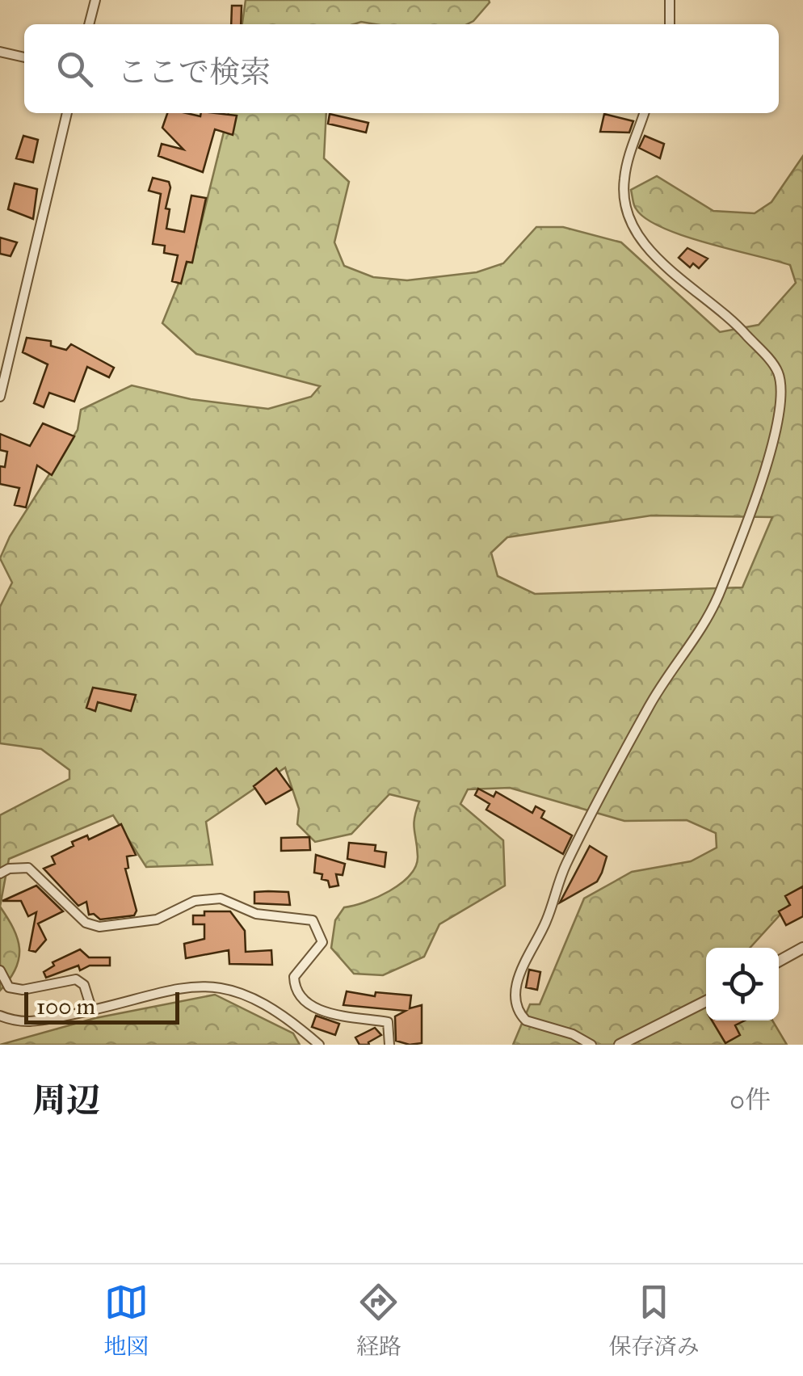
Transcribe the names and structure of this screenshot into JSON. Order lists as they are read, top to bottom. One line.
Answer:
{"scale_bar":"100 m","page":{"search":"ここで検索","scale":"100 m","heading":["周辺","0件"],"nav":["地図","経路","保存済み"]}}
